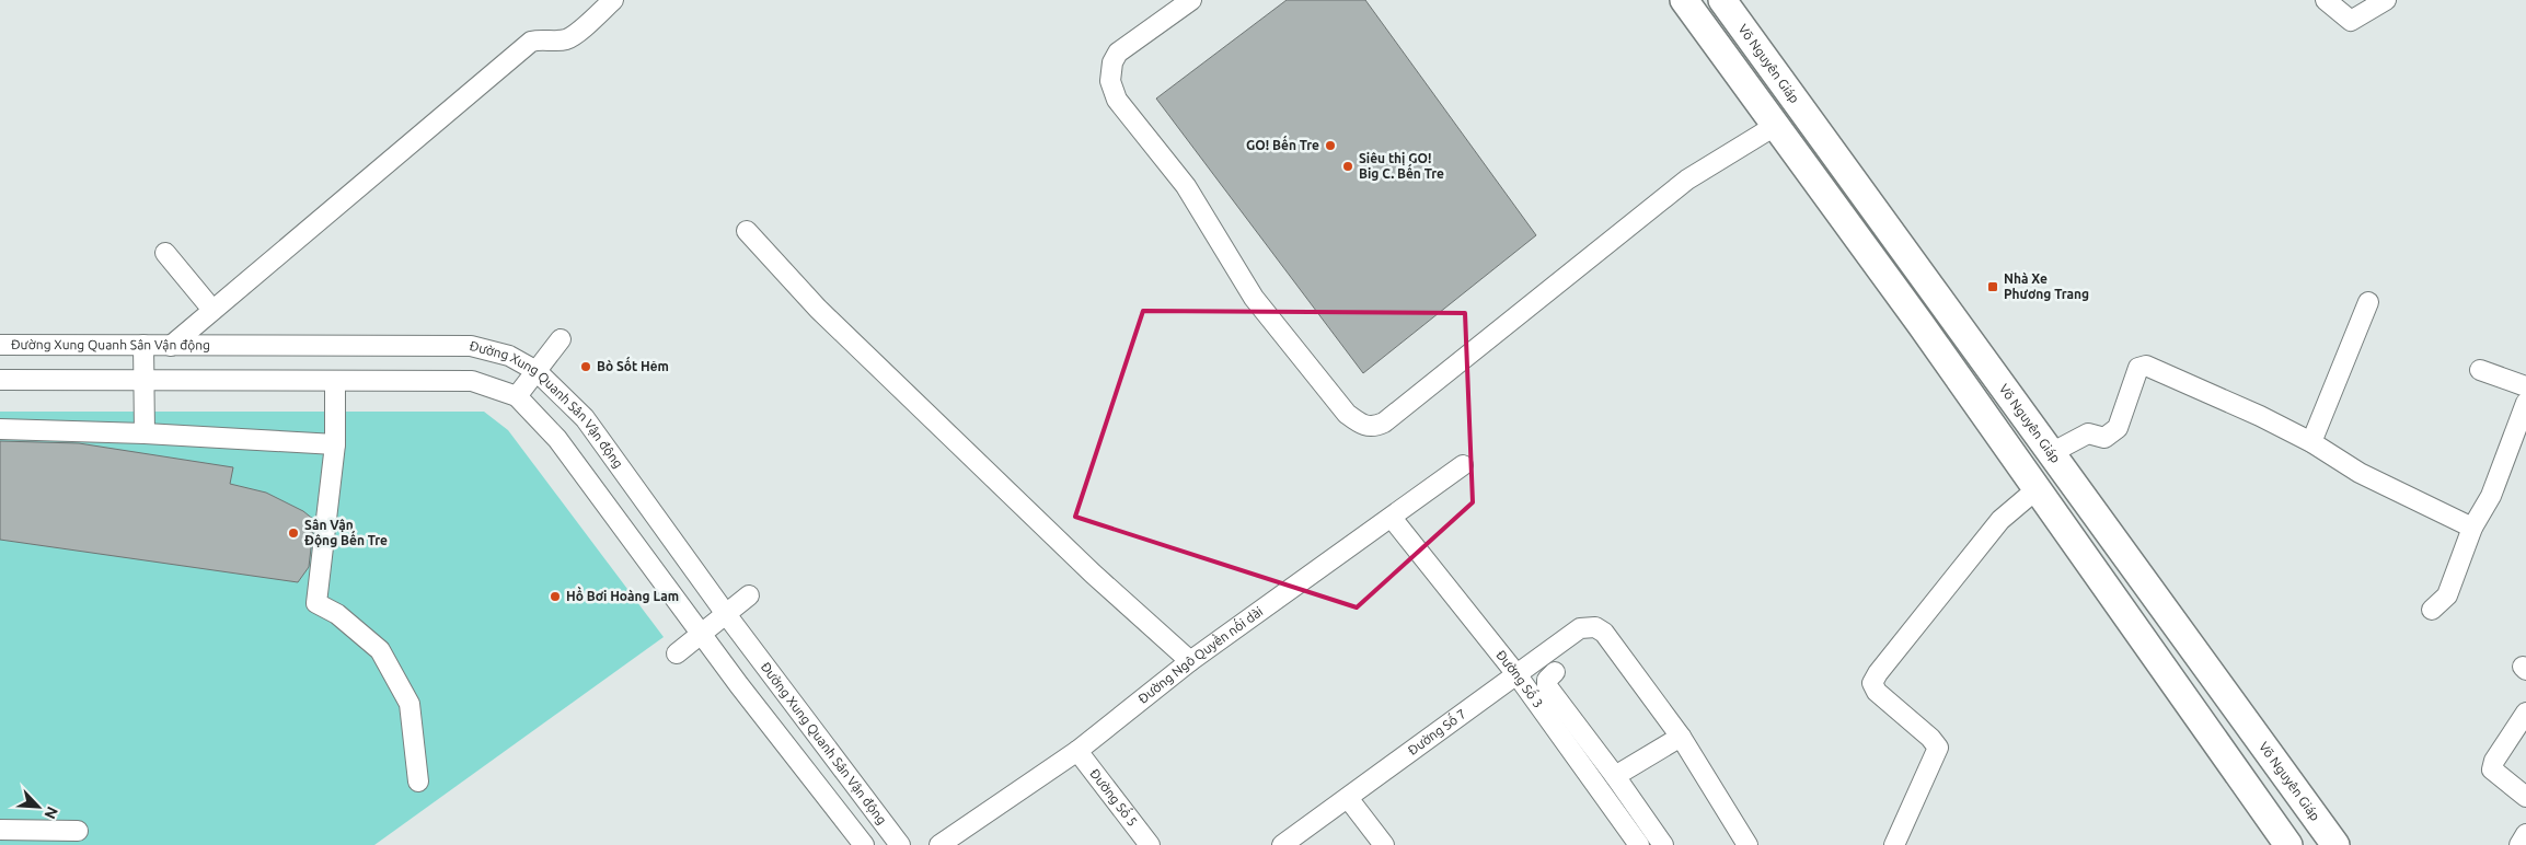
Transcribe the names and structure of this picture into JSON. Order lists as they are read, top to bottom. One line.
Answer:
{"streets":{"highway":["Võ Nguyên Giáp"],"street":["Đường Xung Quanh Sân Vận động","Đường Ngô Quyền nối dài","Đường Số 3","Đường Số 7","Đường Số 5"]},"crossings":[["Đường Ngô Quyền nối dài","Đường Số 3"],["Đường Ngô Quyền nối dài","Đường Số 5"],["Đường Số 3","Đường Số 7"]],"places":{"other":["GO! Bến Tre","Siêu thị GO! Big C. Bến Tre","Bò Sốt Hẻm","Sân Vận Động Bến Tre","Hồ Bơi Hoàng Lam"],"transit":["Nhà Xe Phương Trang"]},"north":"bottom right"}
